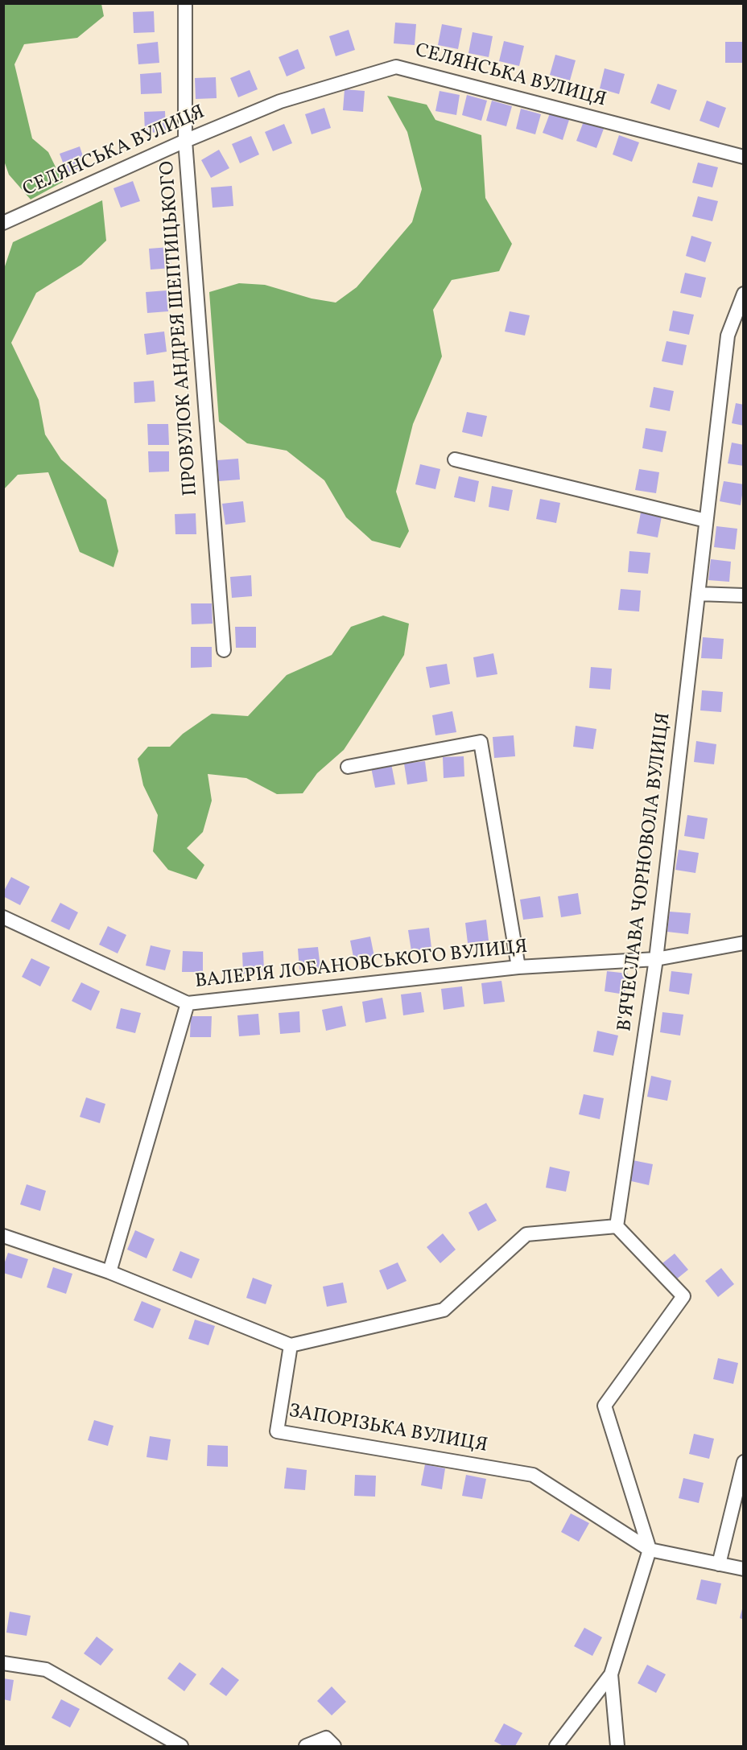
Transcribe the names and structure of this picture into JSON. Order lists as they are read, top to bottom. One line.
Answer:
{"streets":{"street":["СЕЛЯНСЬКА ВУЛИЦЯ","ПРОВУЛОК АНДРЕЯ ШЕПТИЦЬКОГО","В'ЯЧЕСЛАВА ЧОРНОВОЛА ВУЛИЦЯ","ВАЛЕРІЯ ЛОБАНОВСЬКОГО ВУЛИЦЯ","ЗАПОРІЗЬКА ВУЛИЦЯ"]},"crossings":[["СЕЛЯНСЬКА ВУЛИЦЯ","ПРОВУЛОК АНДРЕЯ ШЕПТИЦЬКОГО"],["В'ЯЧЕСЛАВА ЧОРНОВОЛА ВУЛИЦЯ","ВАЛЕРІЯ ЛОБАНОВСЬКОГО ВУЛИЦЯ"]]}
